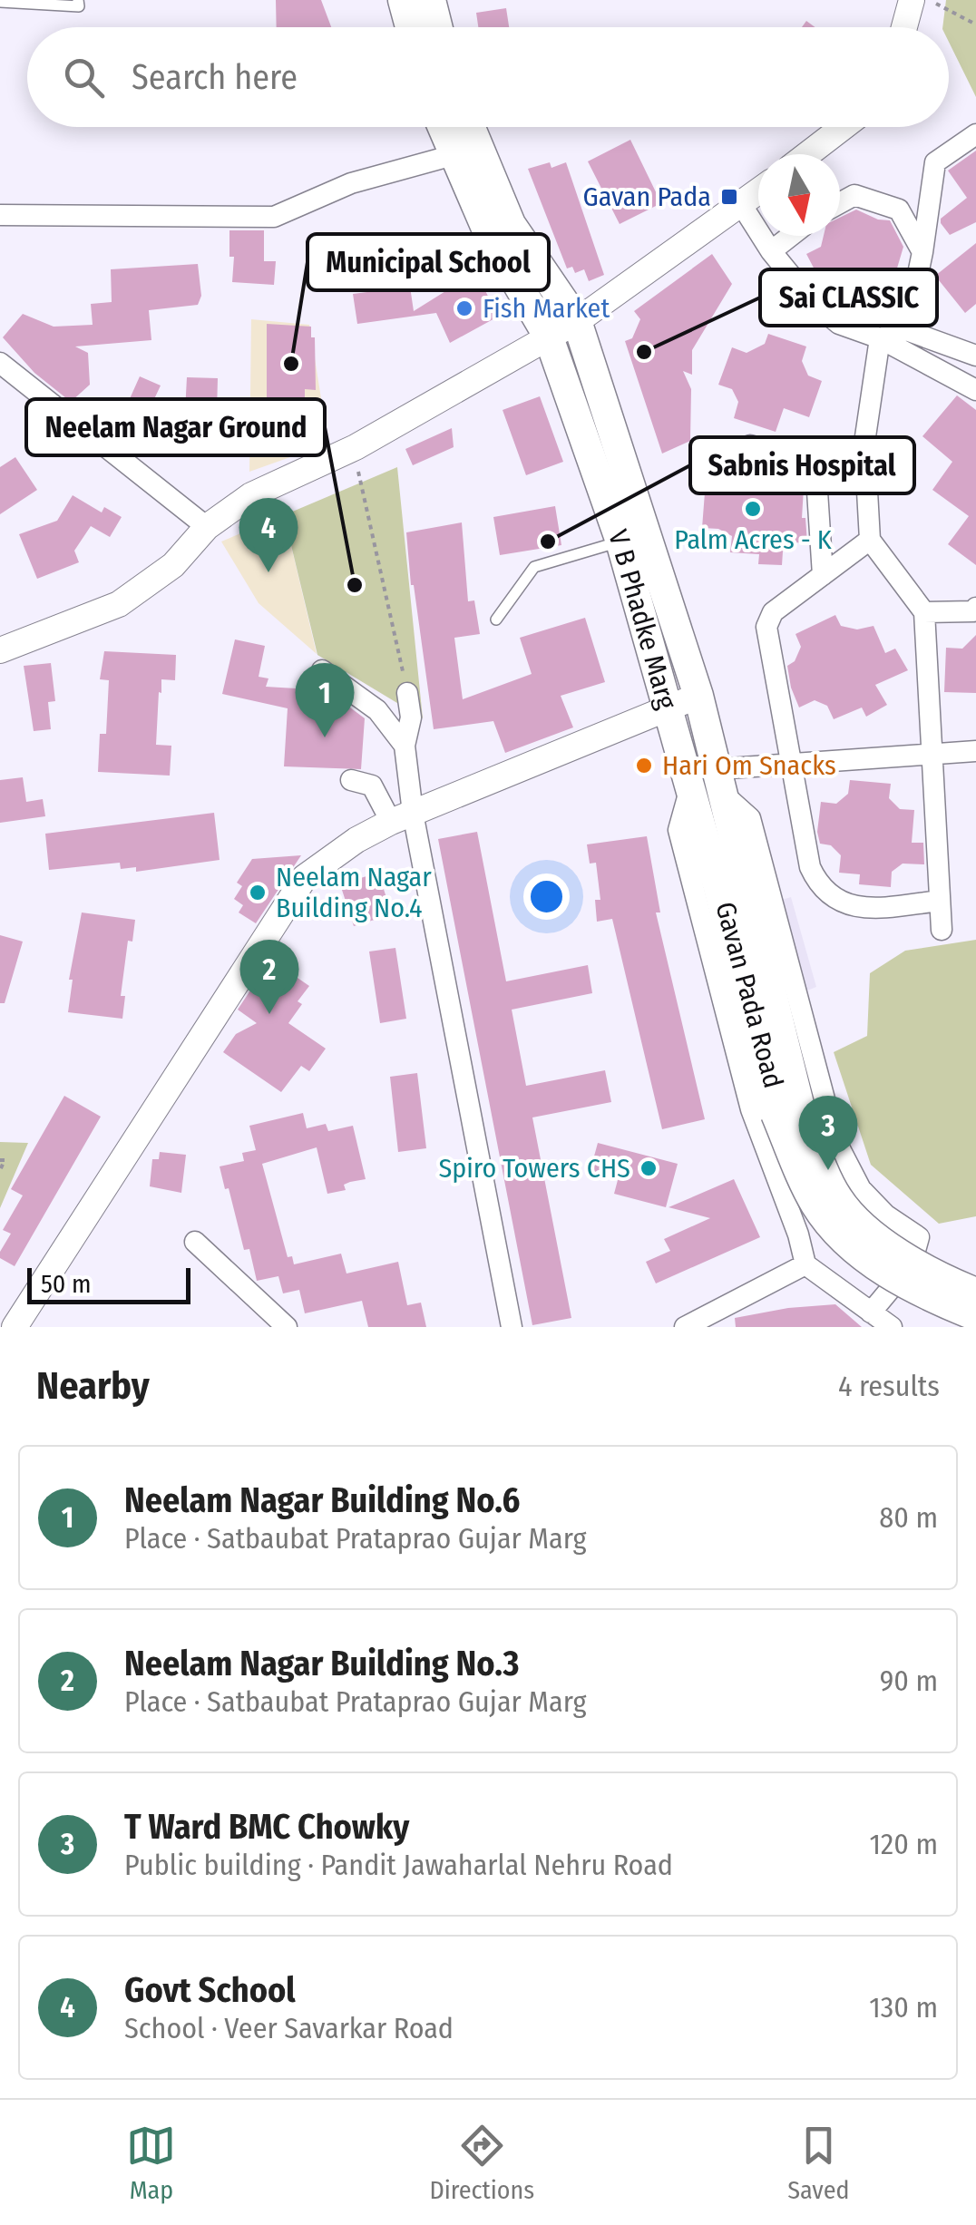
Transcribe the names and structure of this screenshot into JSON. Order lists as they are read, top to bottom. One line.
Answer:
{"streets":{"main road":["V B Phadke Marg"],"street":["Gavan Pada Road"]},"crossings":[["V B Phadke Marg","Gavan Pada Road"]],"places":{"transit":["Gavan Pada"],"other":["Fish Market","Sai CLASSIC","Municipal School","Palm Acres - K","Sabnis Hospital","Neelam Nagar Ground","Hari Om Snacks","Neelam Nagar Building No.4","Spiro Towers CHS"]},"scale_bar":"50 m","north":"bottom","page":{"search":"Search here","pins":["4","1","2","3"],"scale":"50 m","heading":["Nearby","4 results"],"list":[{"mark":"1","name":"Neelam Nagar Building No.6","note":"Place · Satbaubat Prataprao Gujar Marg","value":"80 m"},{"mark":"2","name":"Neelam Nagar Building No.3","note":"Place · Satbaubat Prataprao Gujar Marg","value":"90 m"},{"mark":"3","name":"T Ward BMC Chowky","note":"Public building · Pandit Jawaharlal Nehru Road","value":"120 m"},{"mark":"4","name":"Govt School","note":"School · Veer Savarkar Road","value":"130 m"}],"nav":["Map","Directions","Saved"]}}
